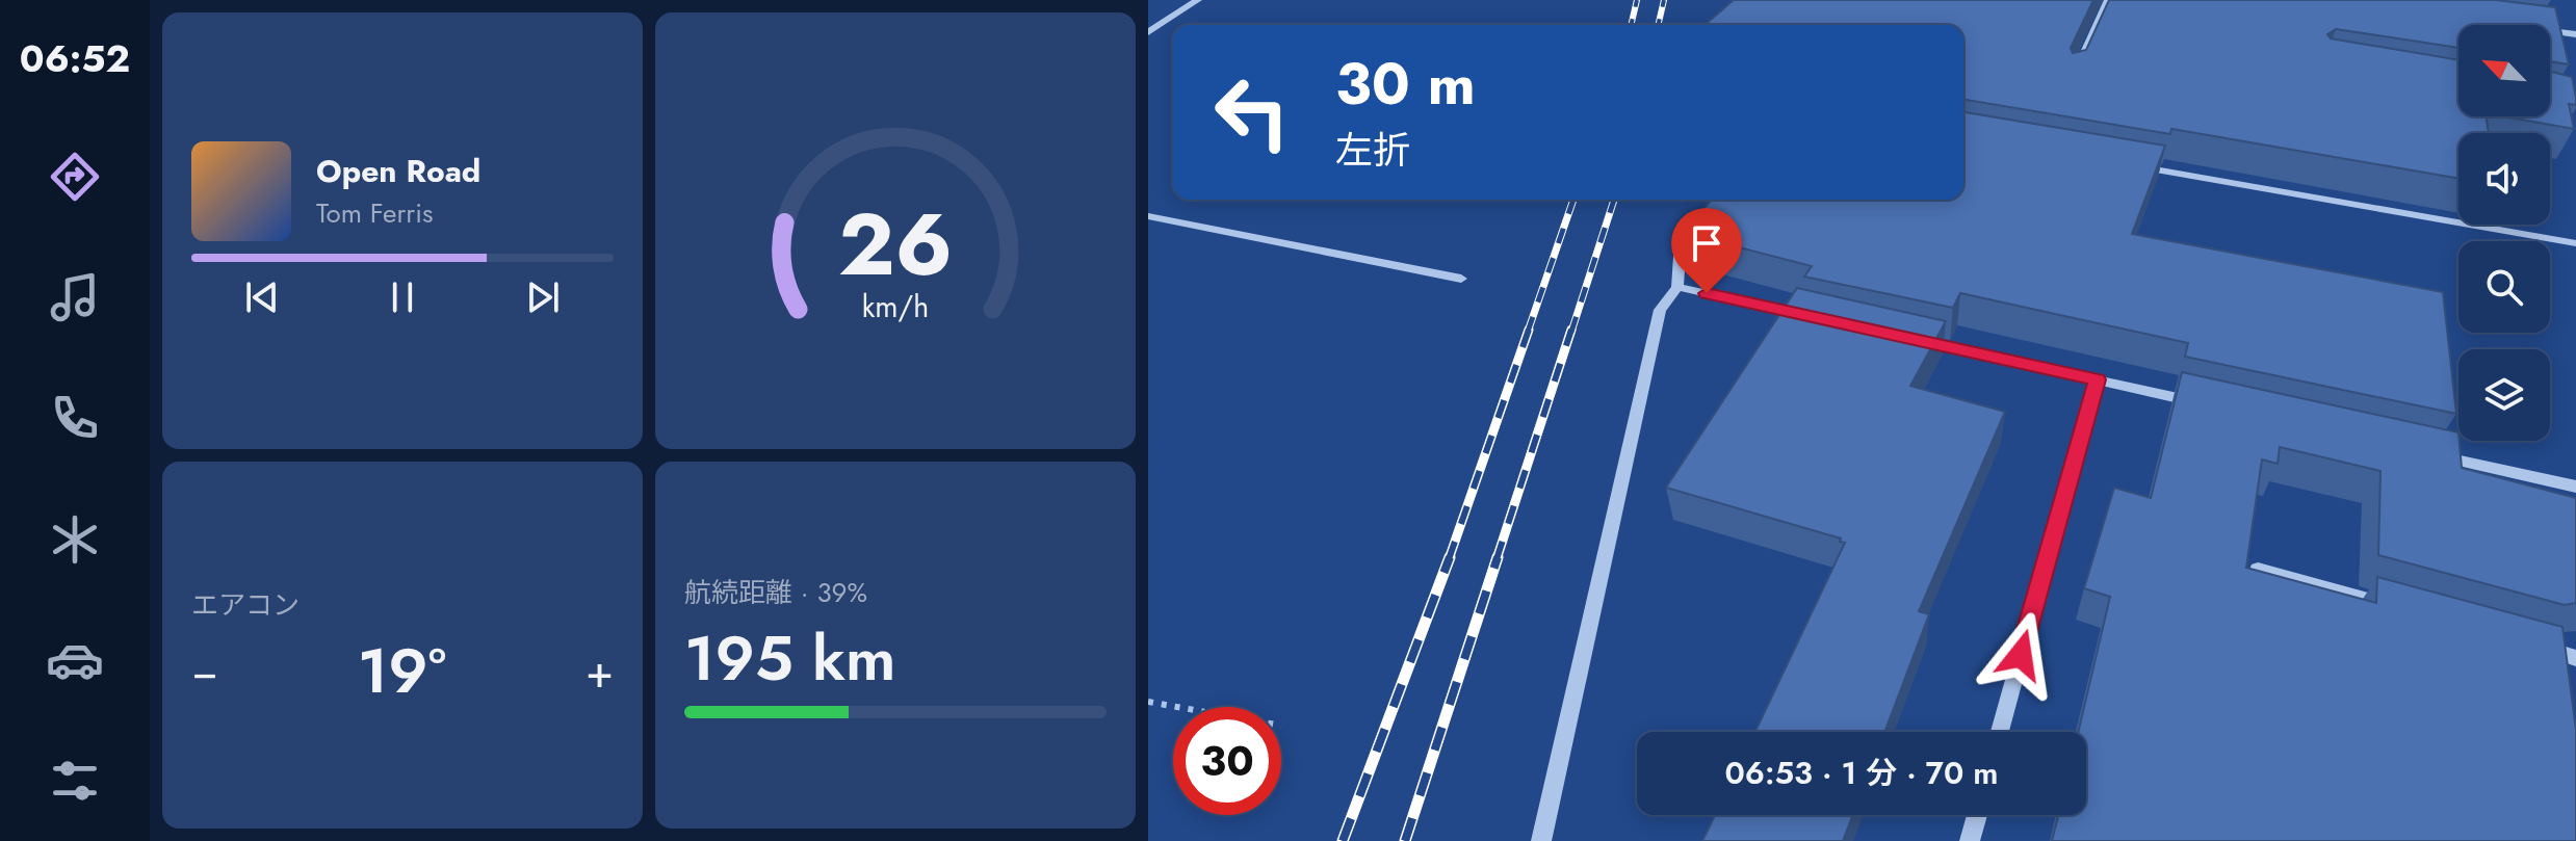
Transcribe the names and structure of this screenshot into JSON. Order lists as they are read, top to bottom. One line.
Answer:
{"north":"top left","page":{"tabs":"06:52","turn":["30 m","左折"],"song":["Open Road","Tom Ferris"],"tile":["エアコン",["航続距離 · 39%","195 km"]],"heat":["−","19°","+"],"limit":"30","trip":"06:53 · 1 分 · 70 m","gauge":["26","km/h"]}}
